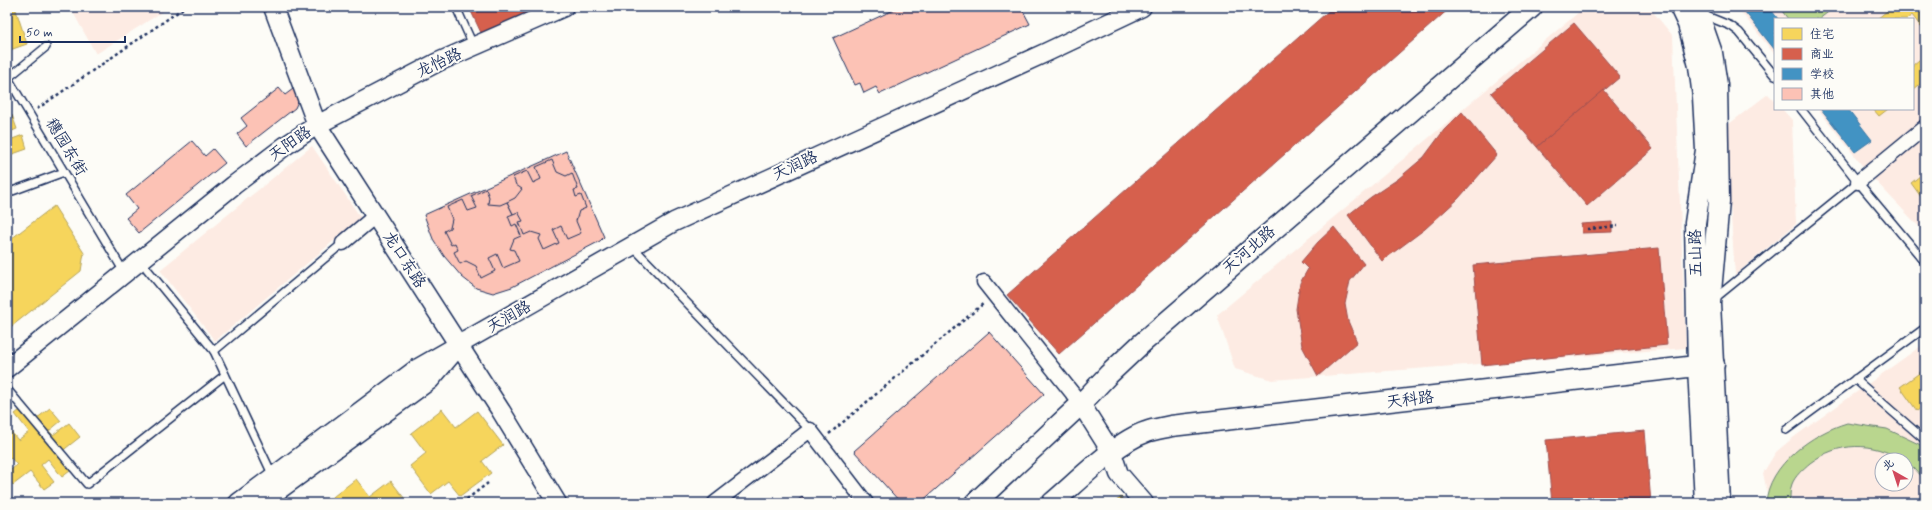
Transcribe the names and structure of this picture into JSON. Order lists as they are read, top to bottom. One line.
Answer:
{"streets":{"main road":["天河北路","五山路","天科路"],"street":["龙怡路","天阳路","天润路","龙口东路"],"lane":["穗园东街"]},"crossings":[["龙怡路","天阳路"],["龙怡路","龙口东路"],["天阳路","穗园东街"],["天阳路","龙口东路"],["天润路","龙口东路"],["五山路","天科路"]],"legend":["住宅","商业","学校","其他"],"scale_bar":"50 m","north":"top left"}
